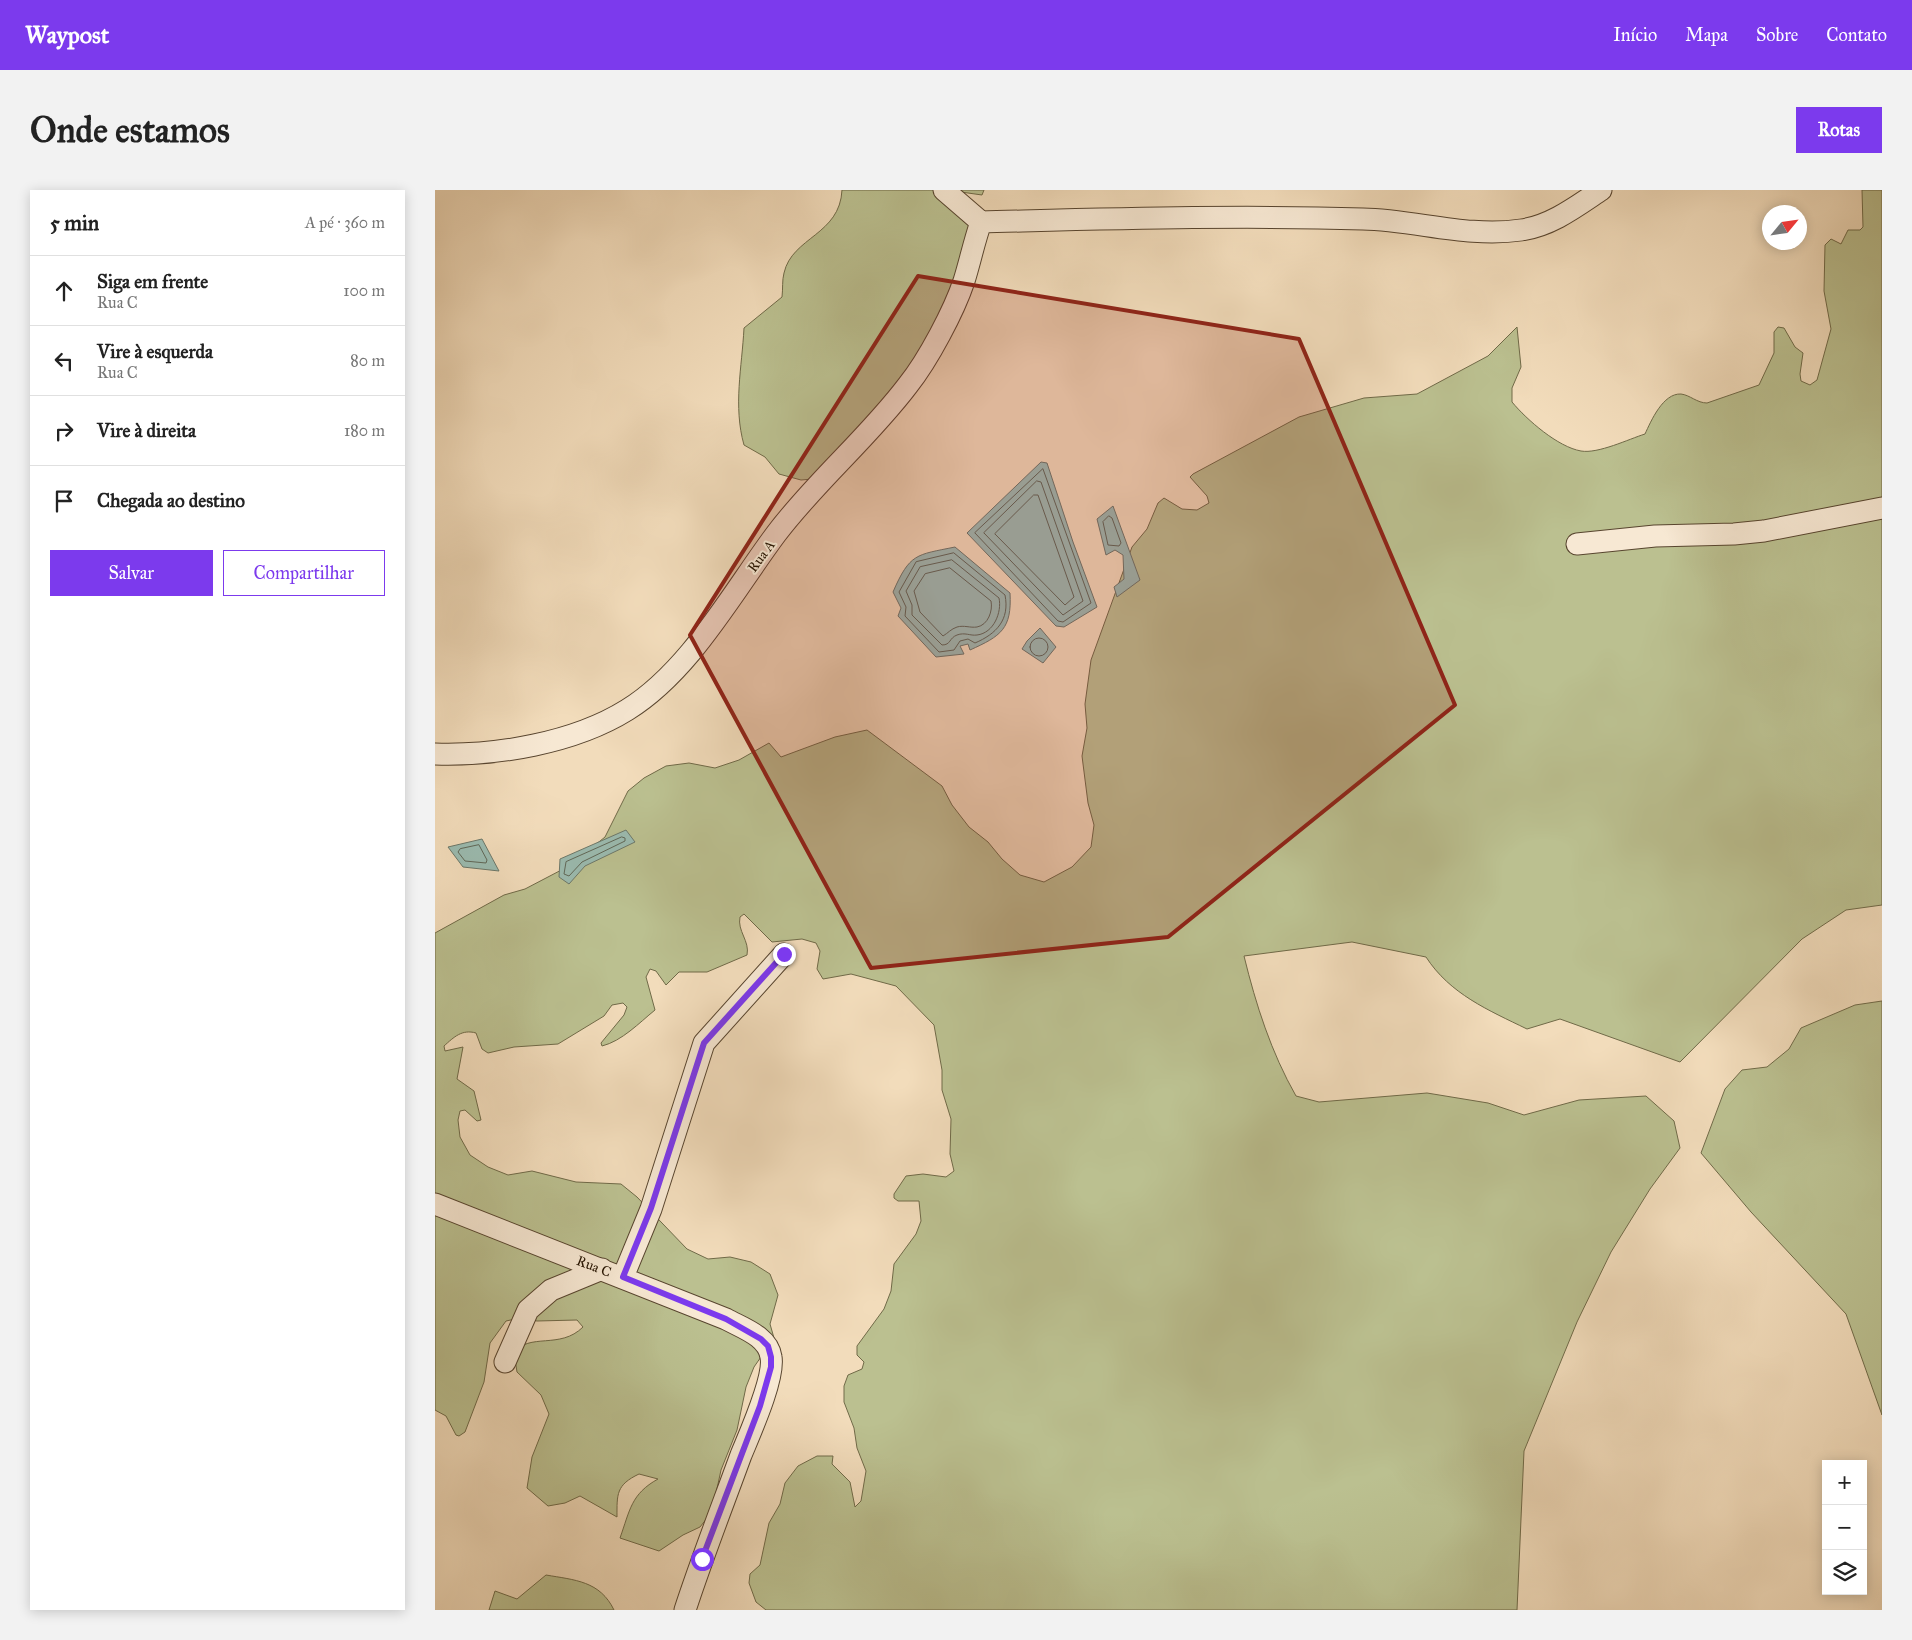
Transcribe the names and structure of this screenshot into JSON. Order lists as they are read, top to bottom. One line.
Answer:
{"streets":{"street":["Rua A","Rua C"]},"north":"top right","page":{"header":"Waypost","nav":["Início","Mapa","Sobre","Contato"],"buttons":["Rotas",["Salvar","Compartilhar"]],"title":"Onde estamos","heading":["5 min","A pé · 360 m"],"list":[["Siga em frente","Rua C","100 m"],["Vire à esquerda","Rua C","80 m"],["Vire à direita","180 m"],"Chegada ao destino"],"map_buttons":["+","−"]}}
